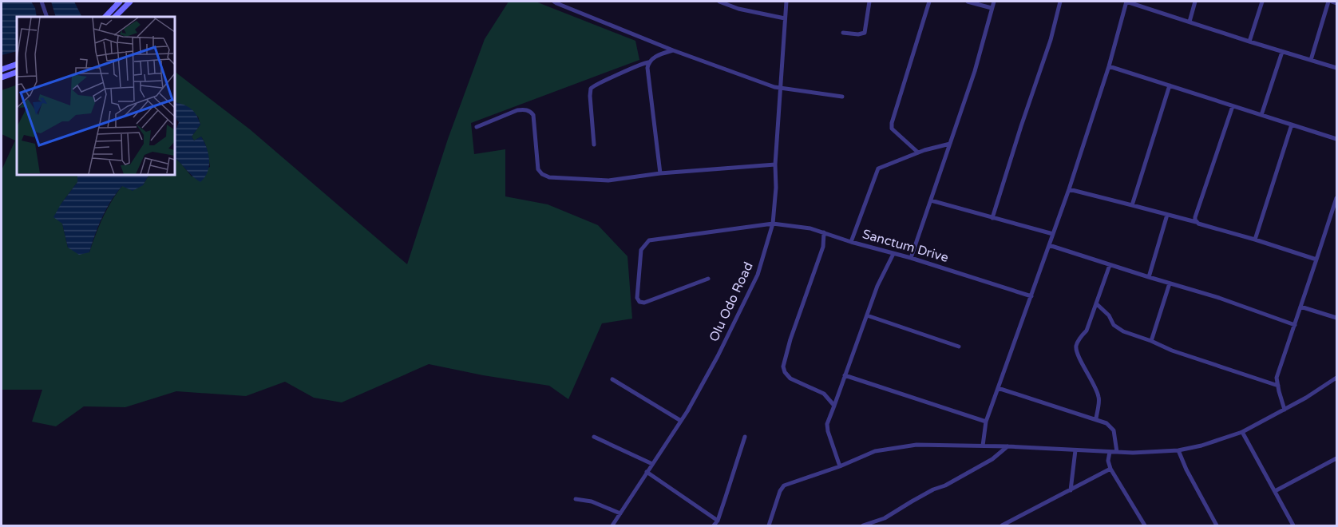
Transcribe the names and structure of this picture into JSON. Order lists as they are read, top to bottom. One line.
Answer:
{"streets":{"street":["Sanctum Drive","Olu Odo Road"]},"crossings":[["Sanctum Drive","Olu Odo Road"]]}
